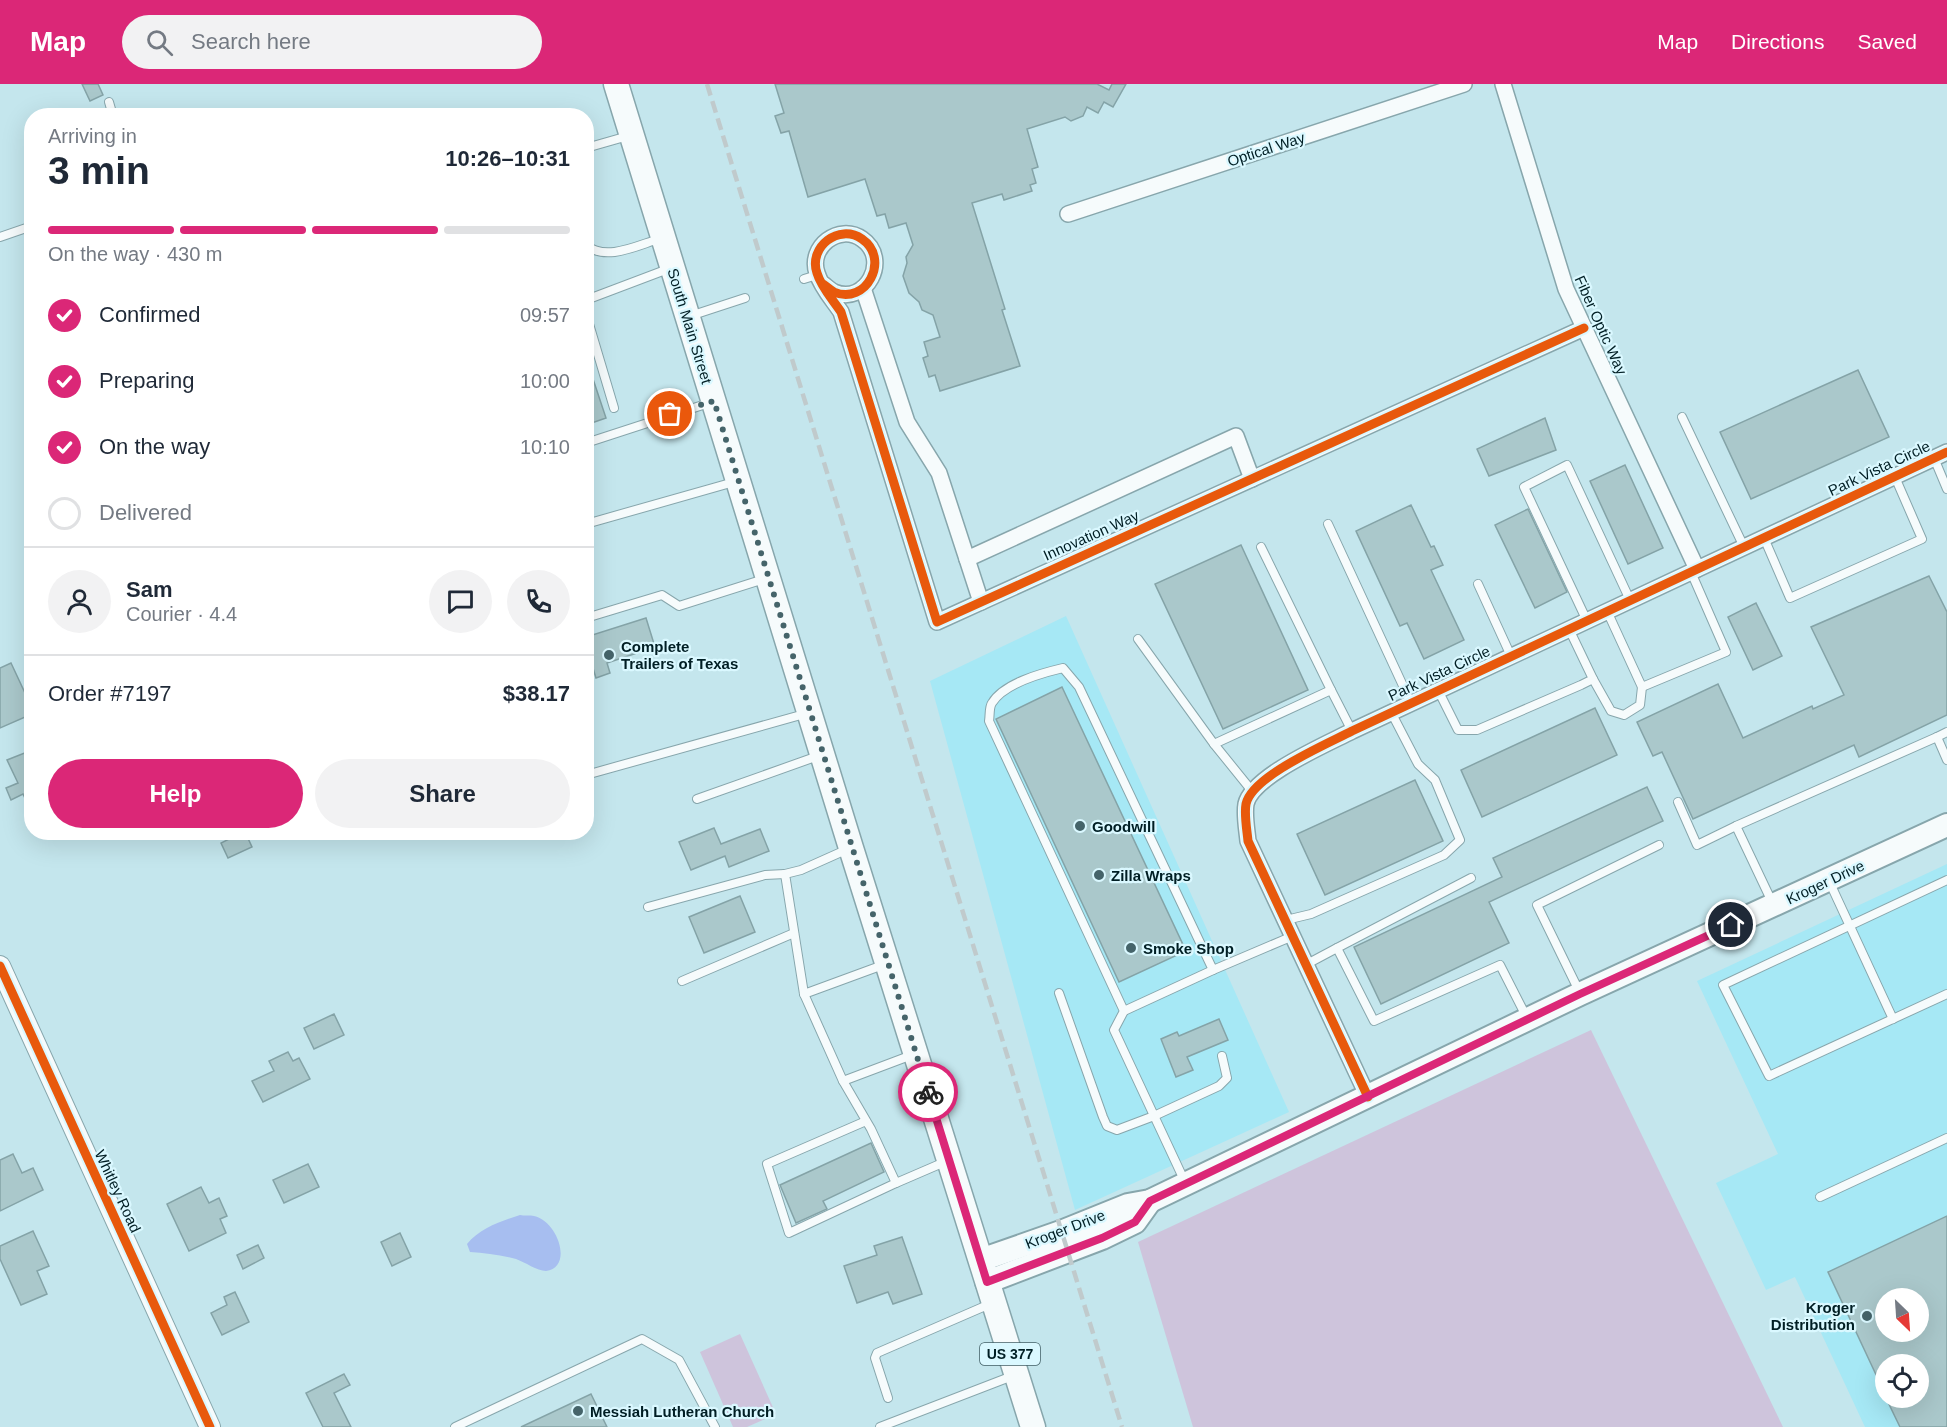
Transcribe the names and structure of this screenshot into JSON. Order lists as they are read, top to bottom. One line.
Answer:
{"streets":{"main road":["South Main Street","Kroger Drive","US 377"],"street":["Optical Way","Fiber Optic Way","Park Vista Circle","Innovation Way","Whitley Road"]},"crossings":[["Fiber Optic Way","Park Vista Circle"],["Fiber Optic Way","Innovation Way"],["South Main Street","Kroger Drive"]],"places":["Complete Trailers of Texas","Goodwill","Zilla Wraps","Smoke Shop","Kroger Distribution","Messiah Lutheran Church"],"north":"bottom right","page":{"header":"Map","search":"Search here","nav":["Map","Directions","Saved"],"heading":["3 min","Arriving in","10:26–10:31"],"panel":["Sam","Courier · 4.4","Order #7197","$38.17"],"bar":"On the way · 430 m","list":[["Confirmed","09:57"],["Preparing","10:00"],["On the way","10:10"],"Delivered"],"buttons":["Help","Share"]}}
